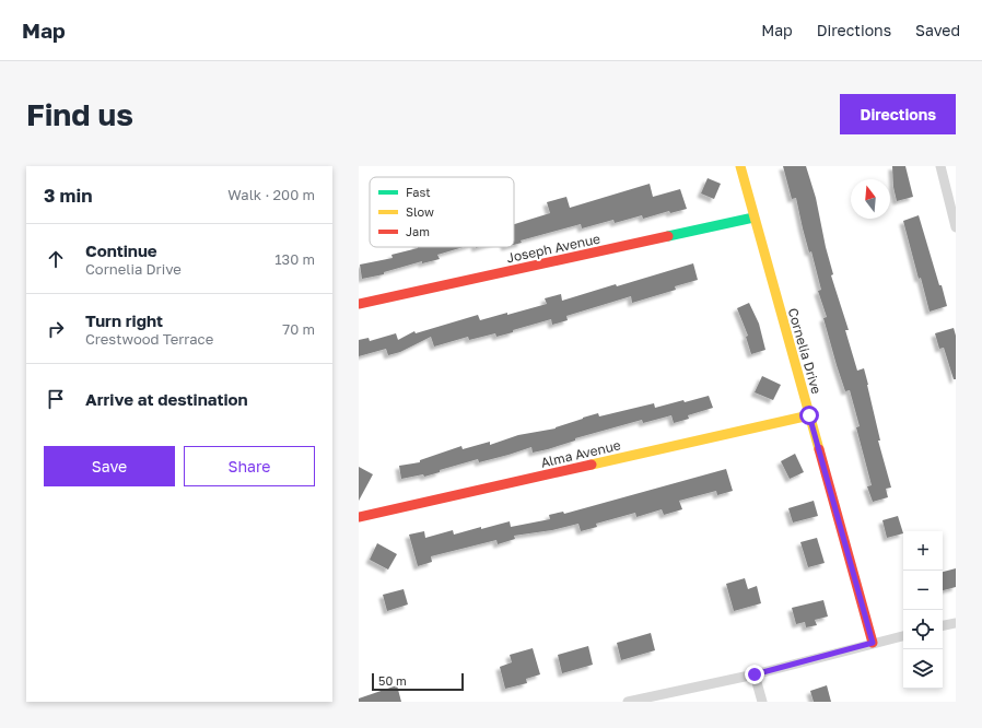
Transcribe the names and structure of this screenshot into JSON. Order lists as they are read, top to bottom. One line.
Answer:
{"streets":{"street":["Joseph Avenue","Cornelia Drive","Alma Avenue"]},"crossings":[["Joseph Avenue","Cornelia Drive"],["Cornelia Drive","Alma Avenue"]],"legend":["Fast","Slow","Jam"],"scale_bar":"50 m","north":"top","page":{"header":"Map","nav":["Map","Directions","Saved"],"buttons":["Directions",["Save","Share"]],"title":"Find us","heading":["3 min","Walk · 200 m"],"list":[["Continue","Cornelia Drive","130 m"],["Turn right","Crestwood Terrace","70 m"],"Arrive at destination"],"map_buttons":["+","−"],"scale":"50 m"}}
